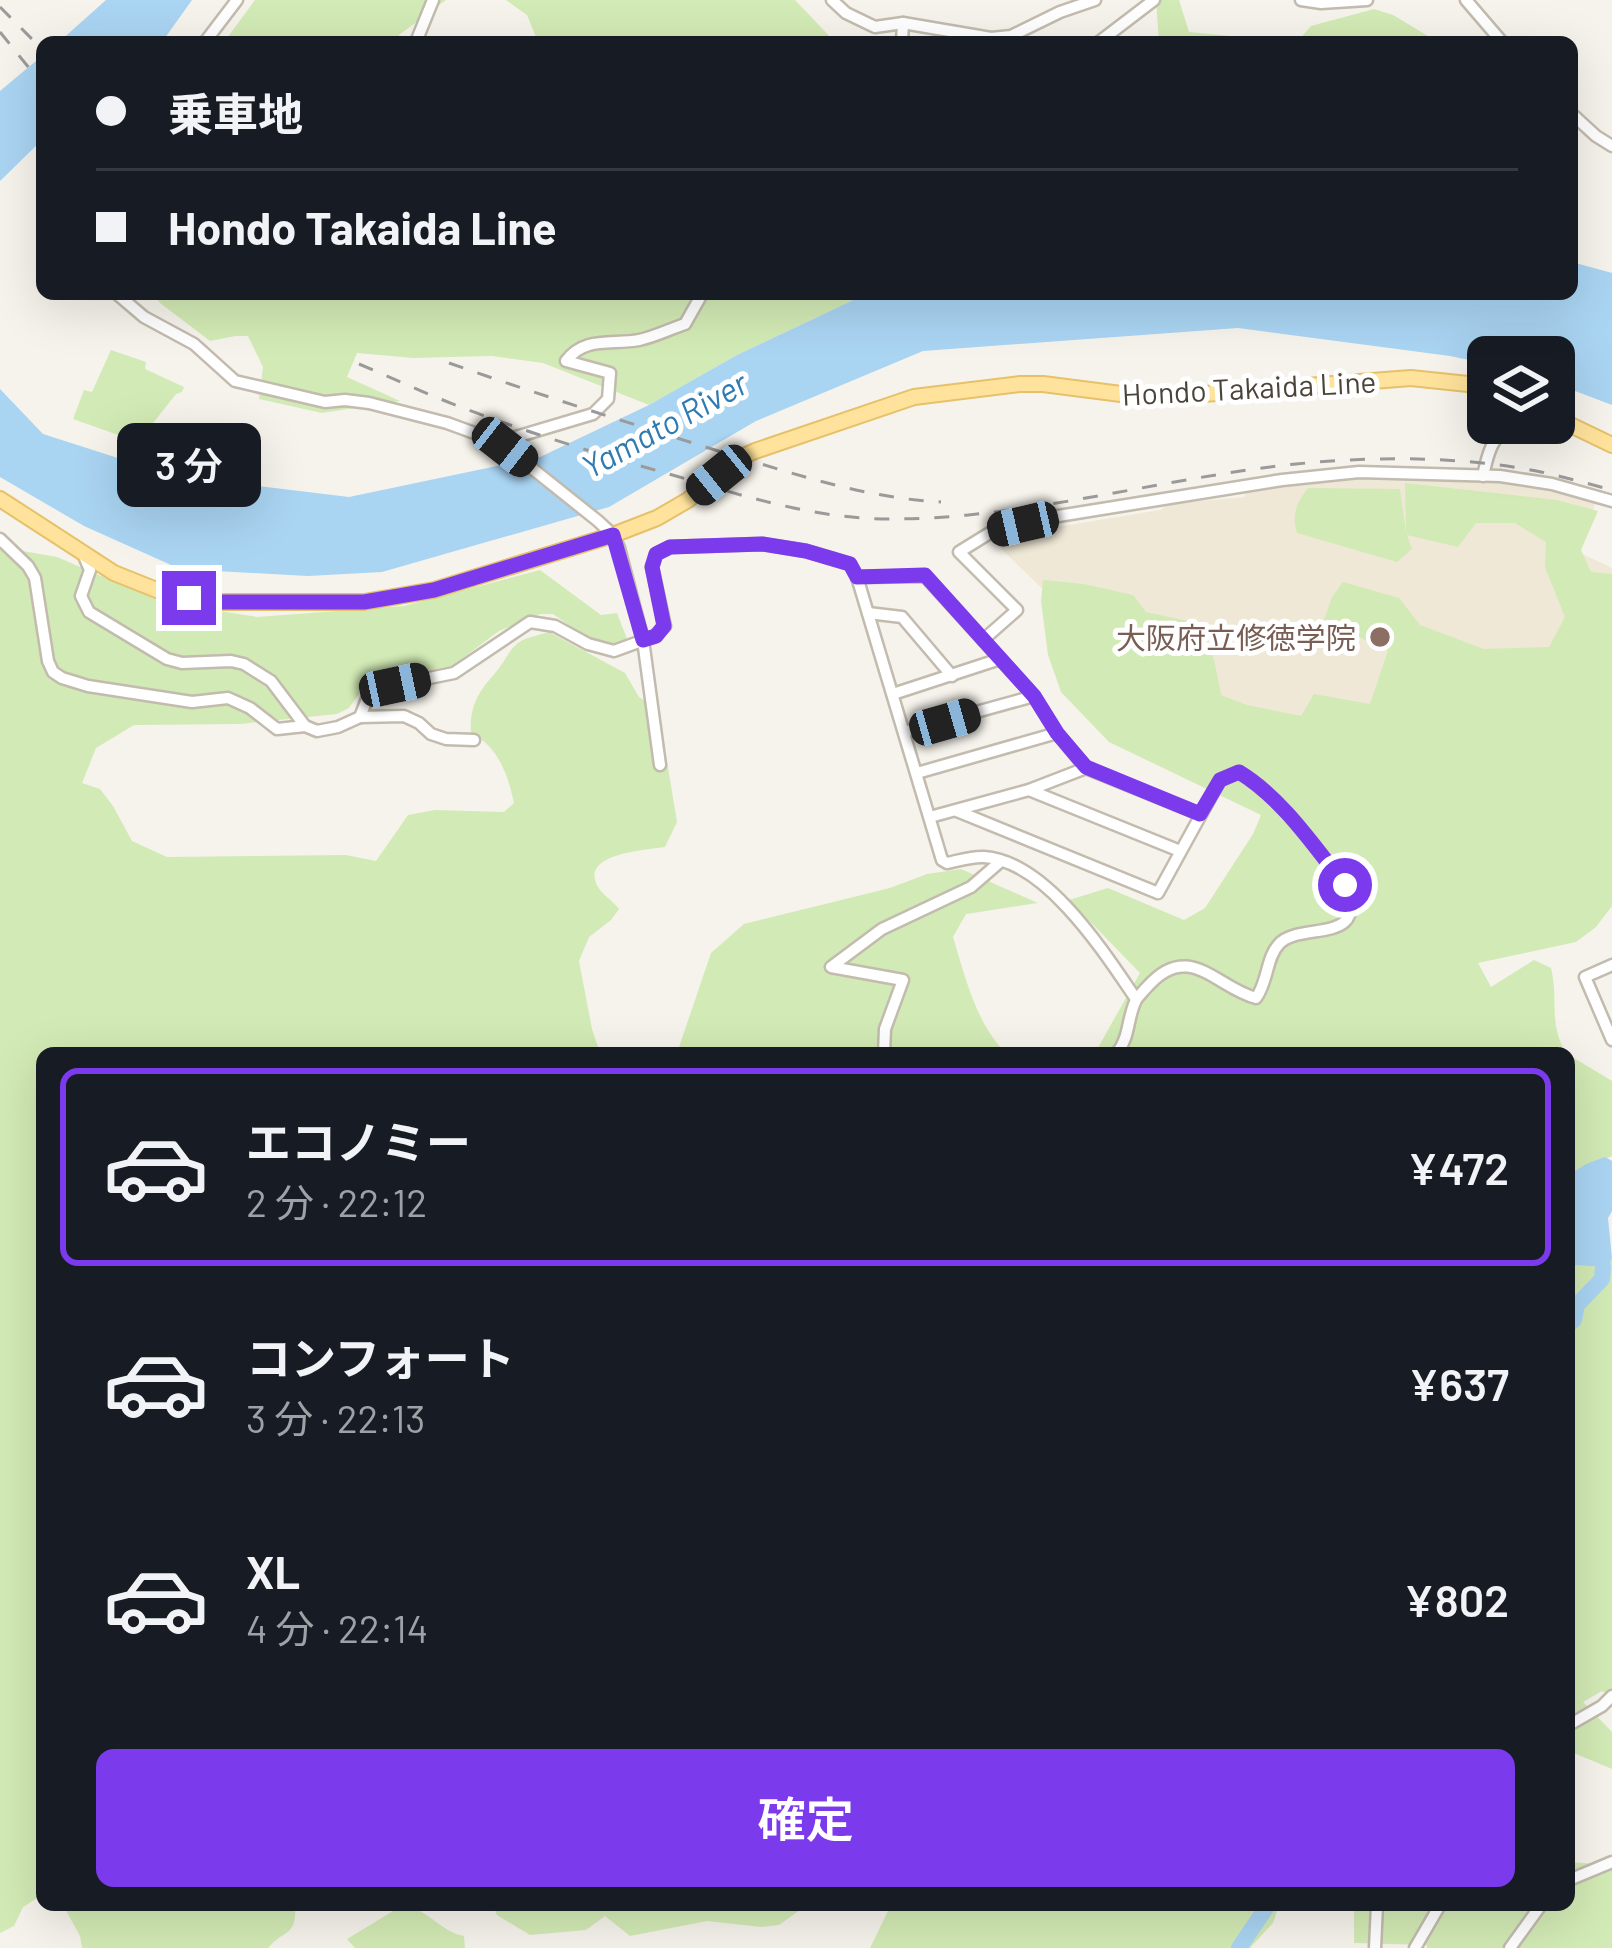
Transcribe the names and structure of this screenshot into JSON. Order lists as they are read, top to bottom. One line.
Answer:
{"streets":{"main road":["Hondo Takaida Line"]},"water":["Yamato River"],"places":["大阪府立修徳学院"],"page":{"banner":["乗車地","Hondo Takaida Line"],"bubble":"3 分","list":[{"name":"エコノミー","note":"2 分 · 22:12","value":"¥472"},{"name":"コンフォート","note":"3 分 · 22:13","value":"¥637"},{"name":"XL","note":"4 分 · 22:14","value":"¥802"}],"buttons":"確定"}}
